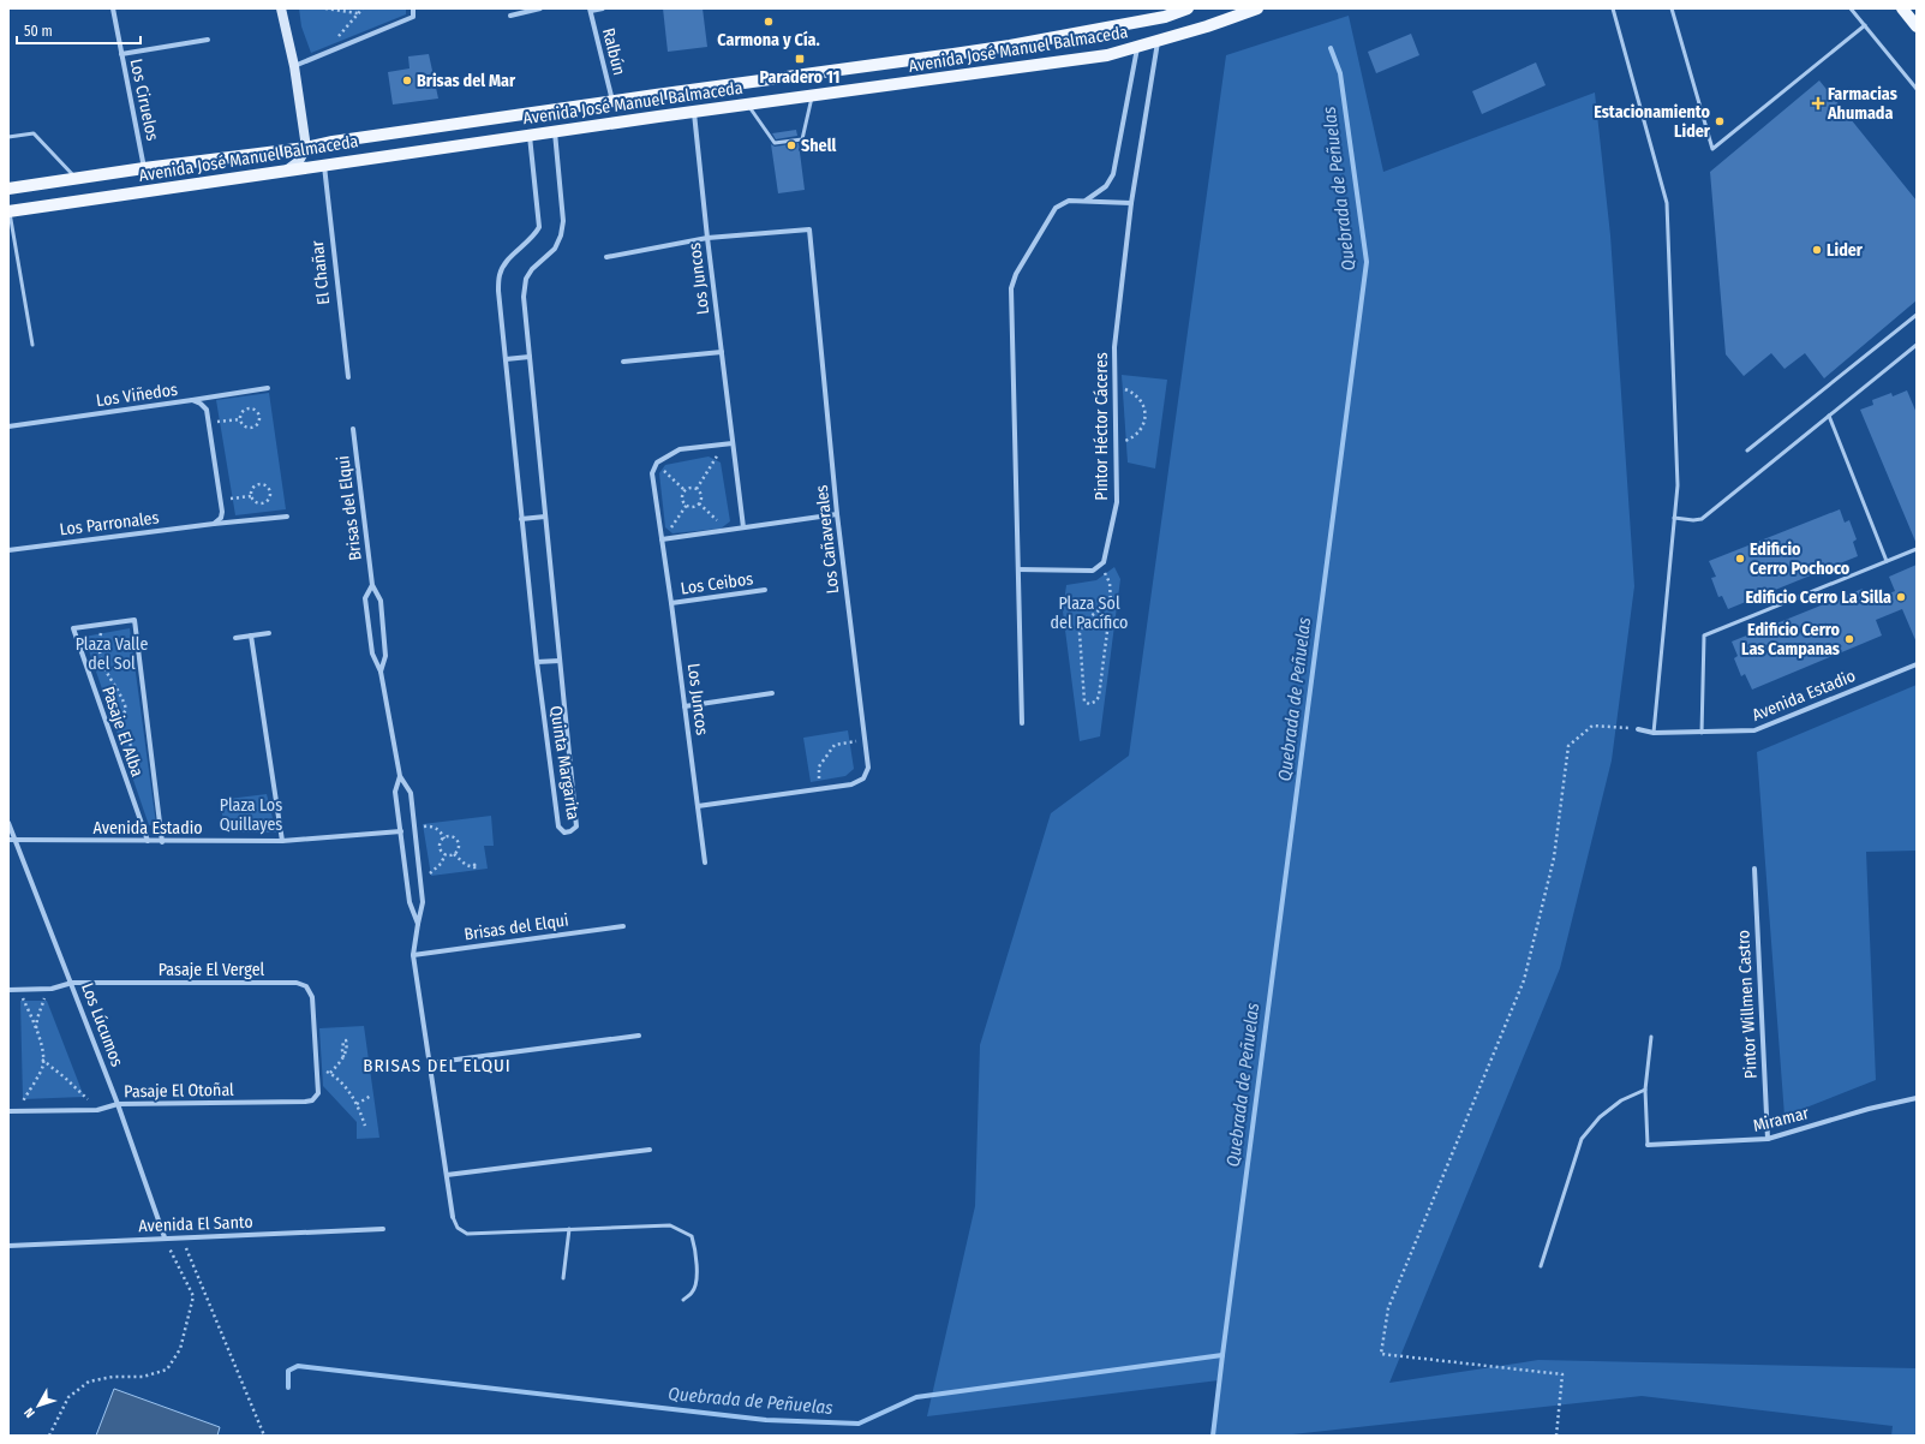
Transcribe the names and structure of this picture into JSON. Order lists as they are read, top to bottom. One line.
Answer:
{"streets":{"main road":["Avenida José Manuel Balmaceda"],"street":["Ralbún","Los Ciruelos","El Chañar","Los Juncos","Los Viñedos","Pintor Héctor Cáceres","Brisas del Elqui","Los Parronales","Los Cañaverales","Los Ceibos","Avenida Estadio","Pasaje El Alba","Quinta Margarita","Pasaje El Vergel","Pintor Willmen Castro","Los Lúcumos","Pasaje El Otoñal","Miramar","Avenida El Santo"]},"crossings":[["Avenida José Manuel Balmaceda","Ralbún"],["Avenida José Manuel Balmaceda","Los Ciruelos"],["Avenida José Manuel Balmaceda","El Chañar"],["Avenida José Manuel Balmaceda","Los Juncos"],["Avenida José Manuel Balmaceda","Pintor Héctor Cáceres"],["Avenida José Manuel Balmaceda","Quinta Margarita"],["Los Juncos","Los Cañaverales"],["Los Juncos","Los Ceibos"],["Brisas del Elqui","Avenida Estadio"],["Avenida Estadio","Pasaje El Alba"],["Avenida Estadio","Los Lúcumos"],["Pasaje El Vergel","Los Lúcumos"],["Pasaje El Vergel","Pasaje El Otoñal"],["Pintor Willmen Castro","Miramar"],["Los Lúcumos","Pasaje El Otoñal"],["Los Lúcumos","Avenida El Santo"]],"districts":["BRISAS DEL ELQUI"],"water":["Quebrada de Peñuelas"],"parks":["Plaza Sol del Pacífico","Plaza Valle del Sol","Plaza Los Quillayes"],"places":{"other":["Carmona y Cía.","Brisas del Mar","Estacionamiento Lider","Shell","Lider","Edificio Cerro Pochoco","Edificio Cerro La Silla","Edificio Cerro Las Campanas"],"transit":["Paradero 11"],"health":["Farmacias Ahumada"]},"scale_bar":"50 m","north":"bottom left"}
